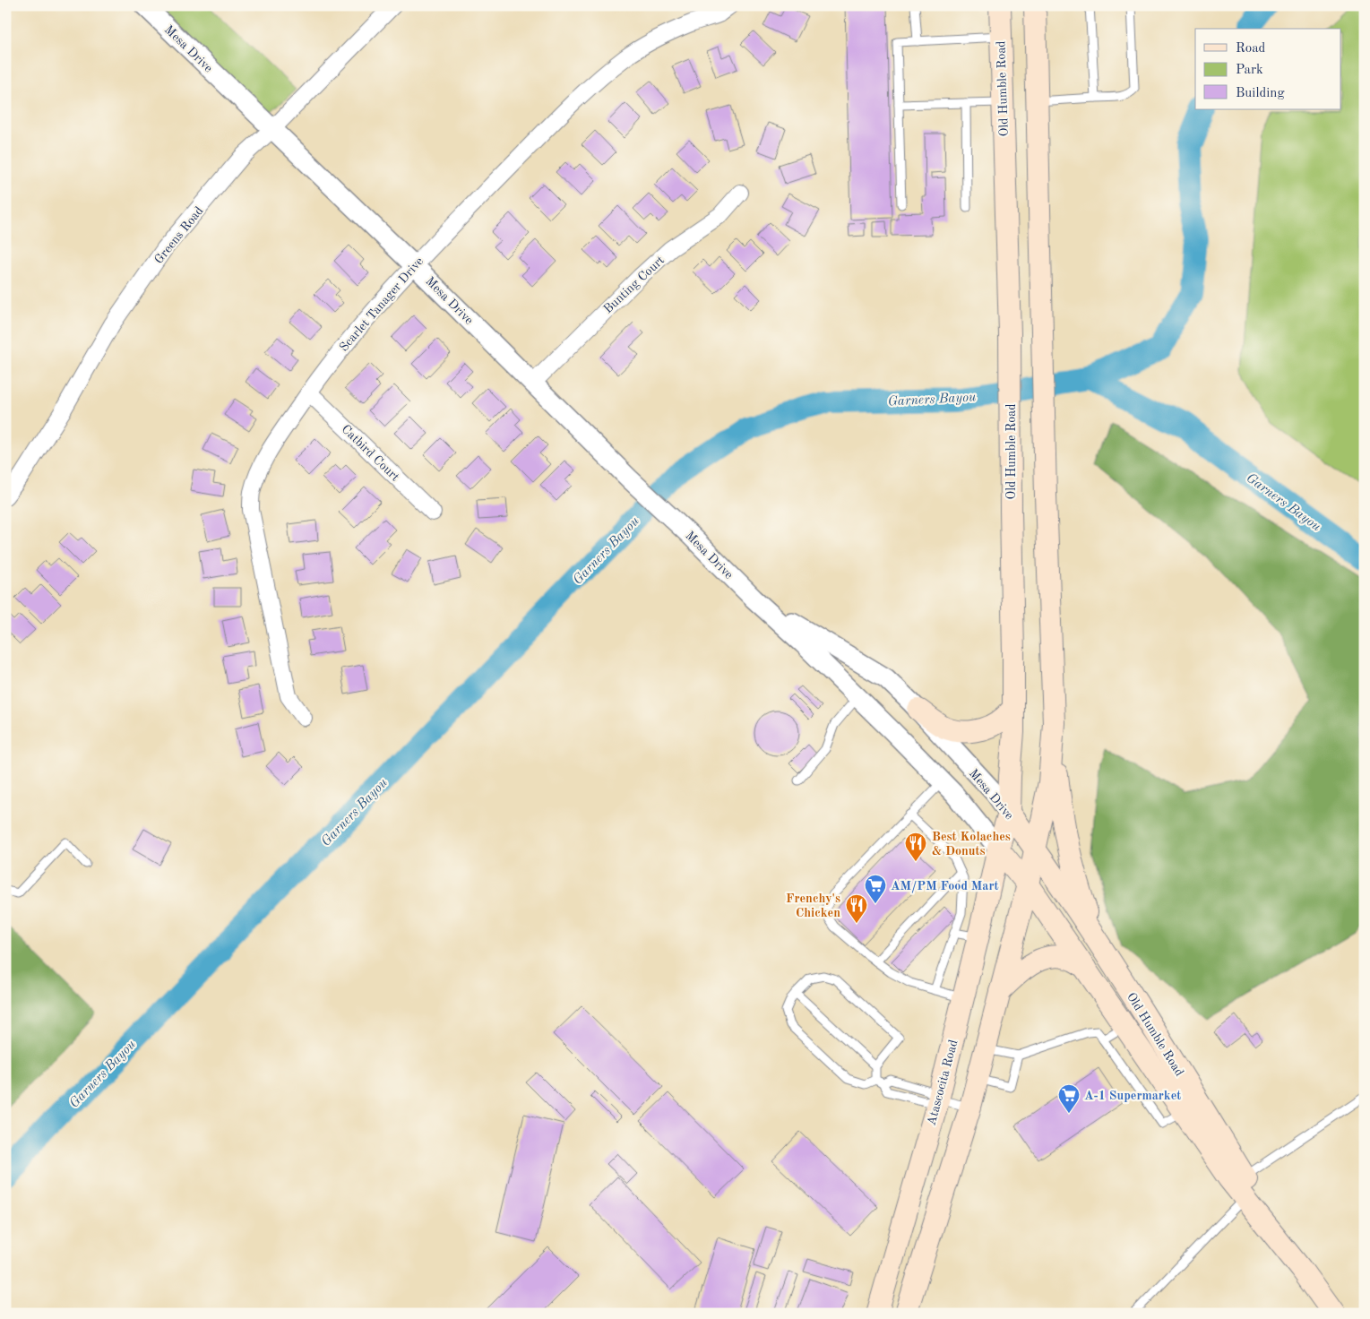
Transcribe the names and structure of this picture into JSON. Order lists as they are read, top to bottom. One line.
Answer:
{"streets":{"main road":["Mesa Drive","Old Humble Road","Atascocita Road"],"street":["Greens Road","Bunting Court","Scarlet Tanager Drive","Catbird Court"]},"crossings":[["Mesa Drive","Old Humble Road"],["Mesa Drive","Greens Road"],["Mesa Drive","Bunting Court"],["Mesa Drive","Scarlet Tanager Drive"],["Mesa Drive","Atascocita Road"],["Old Humble Road","Atascocita Road"],["Scarlet Tanager Drive","Catbird Court"]],"water":["Garners Bayou"],"places":{"restaurant":["Best Kolaches & Donuts","Frenchy's Chicken"],"supermarket":["AM/PM Food Mart","A-1 Supermarket"]},"legend":["Road","Park","Building"]}
